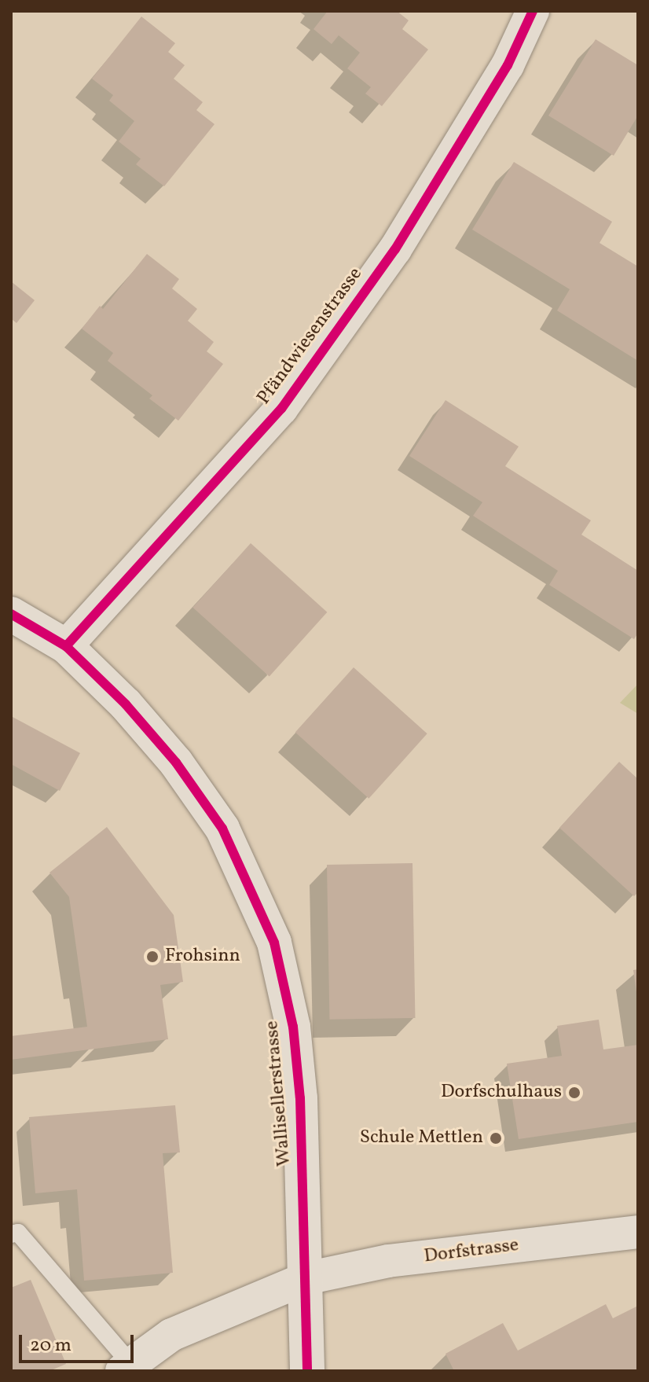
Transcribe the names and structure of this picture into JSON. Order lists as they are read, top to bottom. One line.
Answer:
{"streets":{"main road":["Wallisellerstrasse"],"street":["Pfändwiesenstrasse","Dorfstrasse"]},"crossings":[["Pfändwiesenstrasse","Wallisellerstrasse"],["Wallisellerstrasse","Dorfstrasse"]],"places":["Frohsinn","Dorfschulhaus","Schule Mettlen"],"scale_bar":"20 m"}
